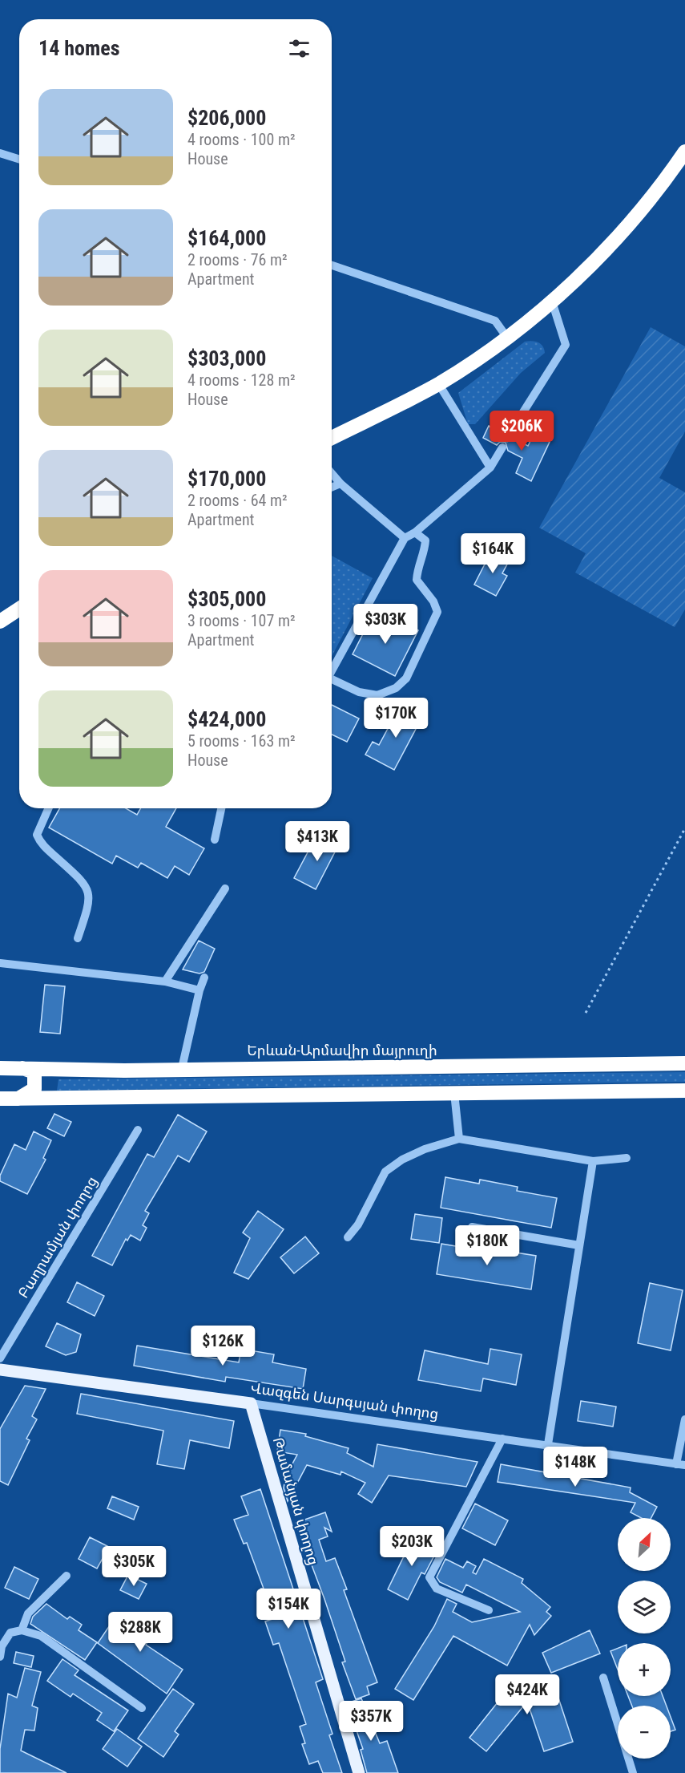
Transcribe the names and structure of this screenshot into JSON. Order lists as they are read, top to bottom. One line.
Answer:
{"streets":{"highway":["Երևան-Արմավիր մայրուղի"],"main road":["Վազգեն Սարգսյան փողոց","Թամանյան փողոց"],"street":["Բաղրամյան փողոց"]},"crossings":[["Վազգեն Սարգսյան փողոց","Թամանյան փողոց"]],"north":"top right","page":{"heading":"14 homes","list":[{"name":"$206,000","note":"4 rooms · 100 m² · House"},{"name":"$164,000","note":"2 rooms · 76 m² · Apartment"},{"name":"$303,000","note":"4 rooms · 128 m² · House"},{"name":"$170,000","note":"2 rooms · 64 m² · Apartment"},{"name":"$305,000","note":"3 rooms · 107 m² · Apartment"},{"name":"$424,000","note":"5 rooms · 163 m² · House"}],"price":["$206K","$164K","$303K","$170K","$413K","$180K","$126K","$148K","$203K","$305K","$154K","$288K","$424K","$357K"],"map_buttons":["+","−"]}}
